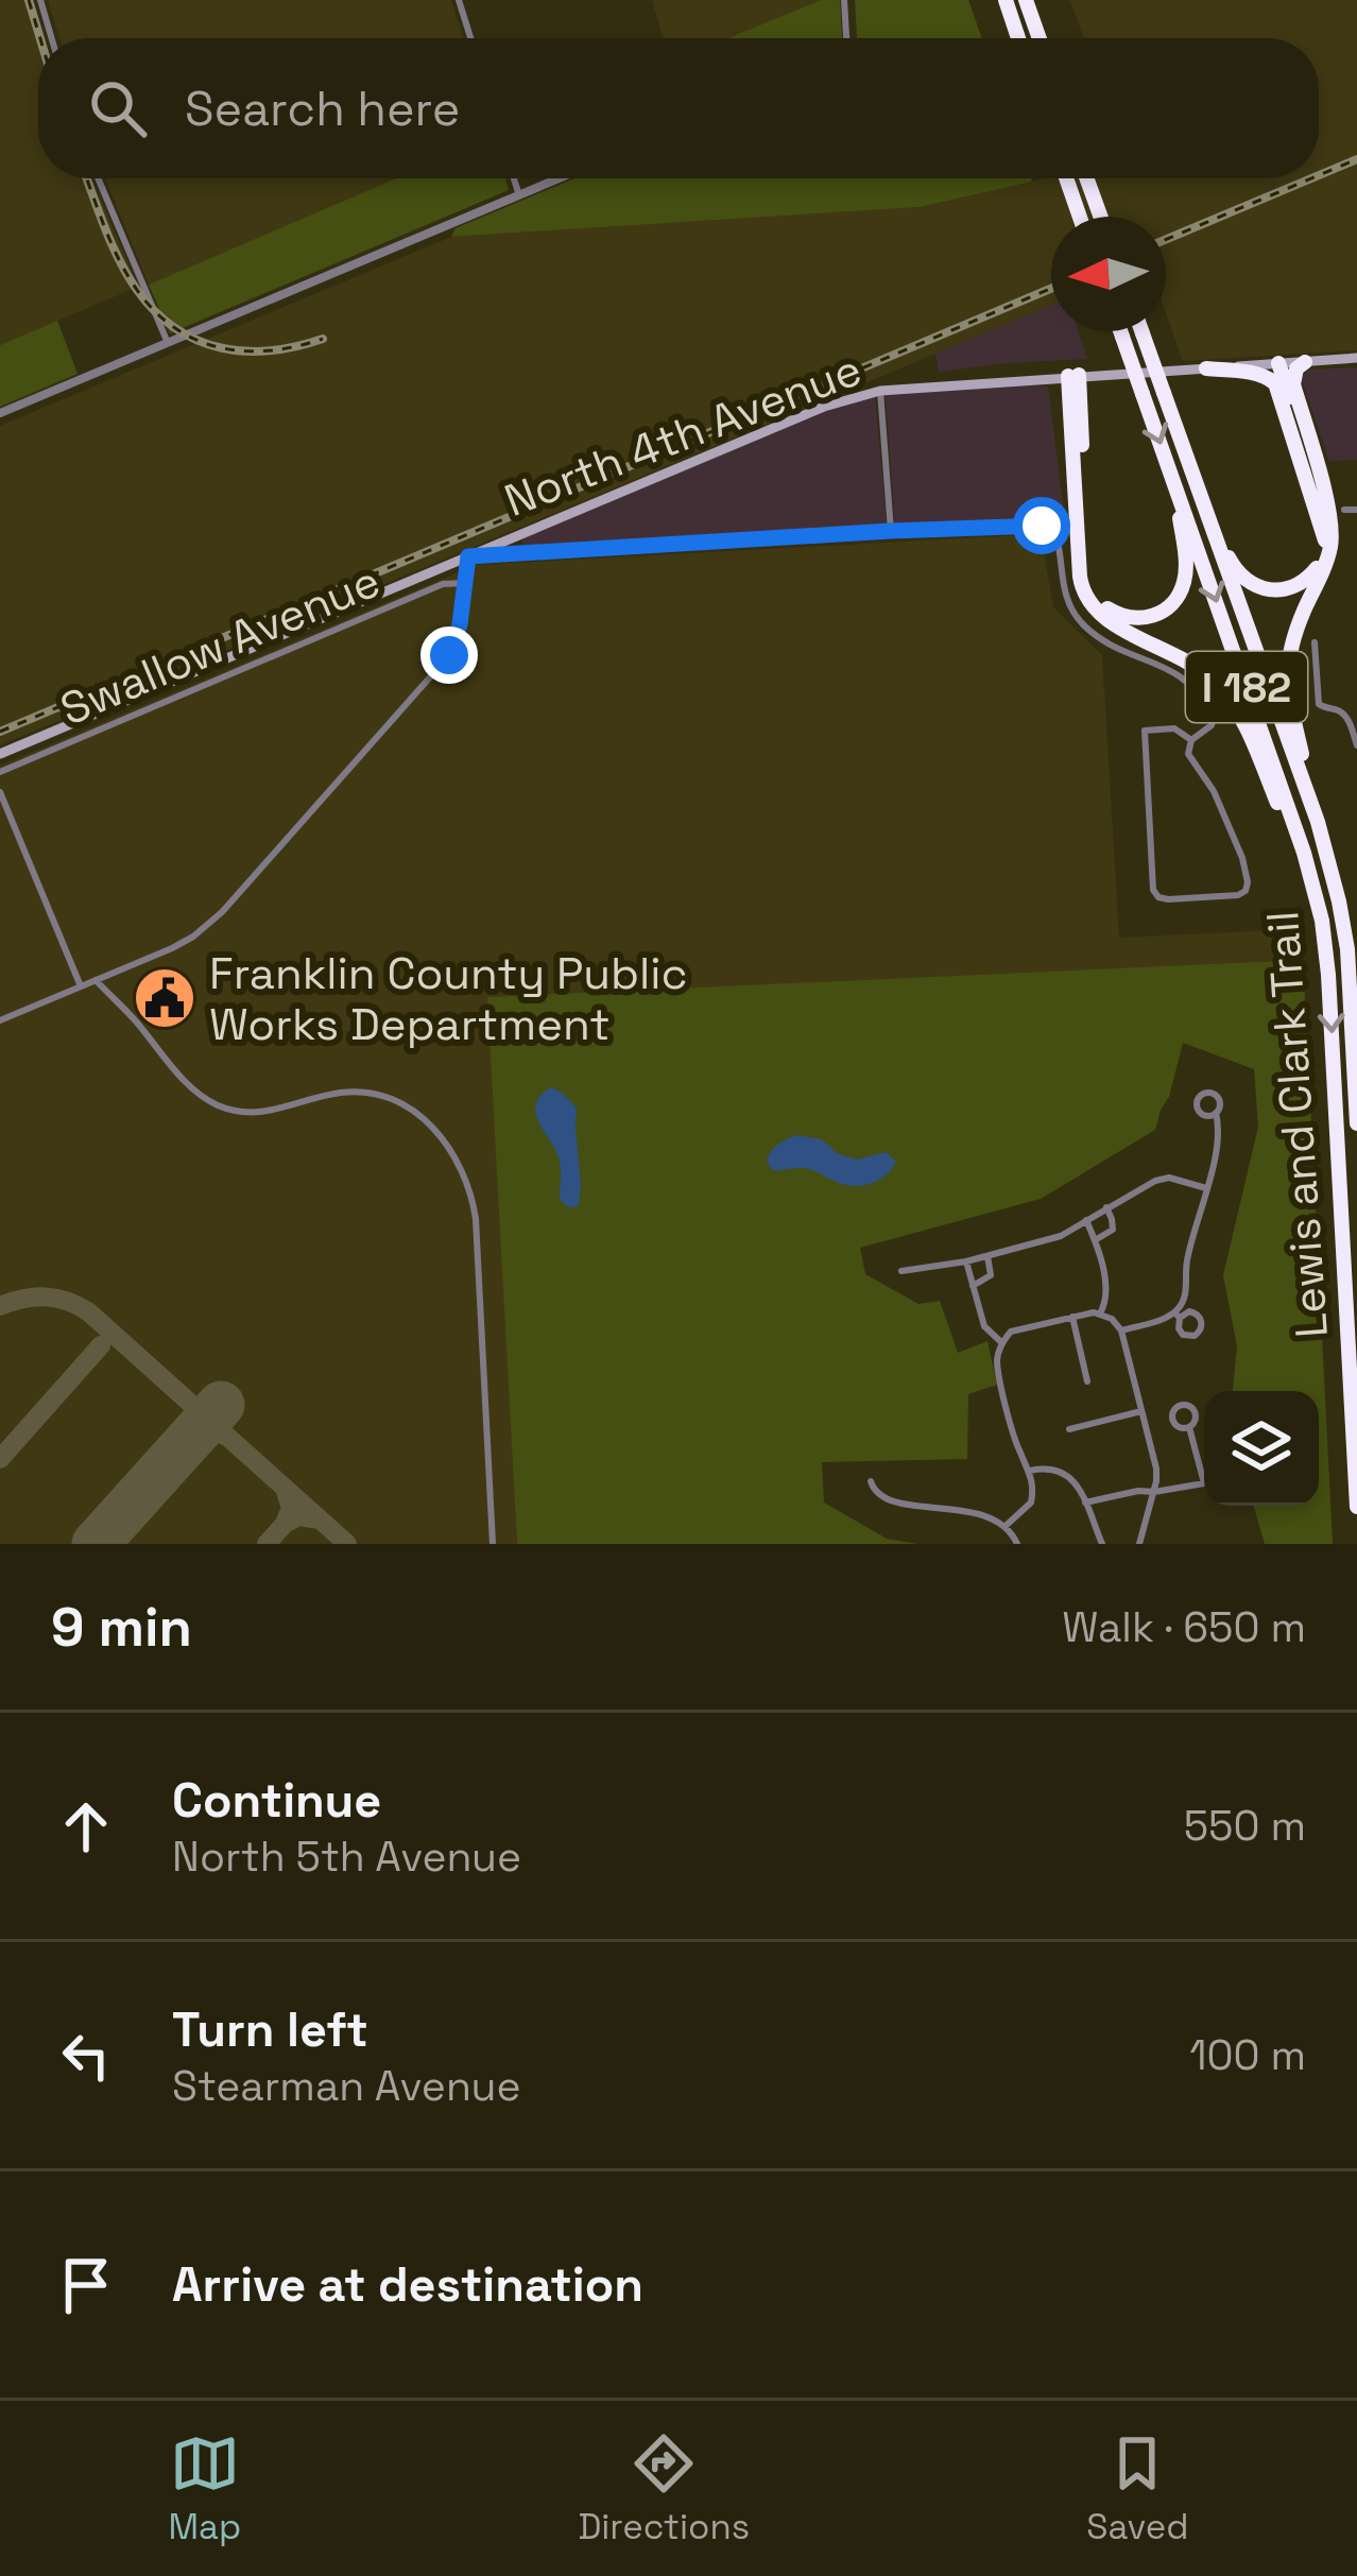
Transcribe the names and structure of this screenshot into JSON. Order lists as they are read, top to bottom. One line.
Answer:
{"streets":{"highway":["I 182","Lewis and Clark Trail"],"main road":["North 4th Avenue"],"street":["Swallow Avenue"]},"places":{"public building":["Franklin County Public Works Department"]},"north":"left","page":{"search":"Search here","heading":["9 min","Walk · 650 m"],"list":[["Continue","North 5th Avenue","550 m"],["Turn left","Stearman Avenue","100 m"],"Arrive at destination"],"nav":["Map","Directions","Saved"]}}
